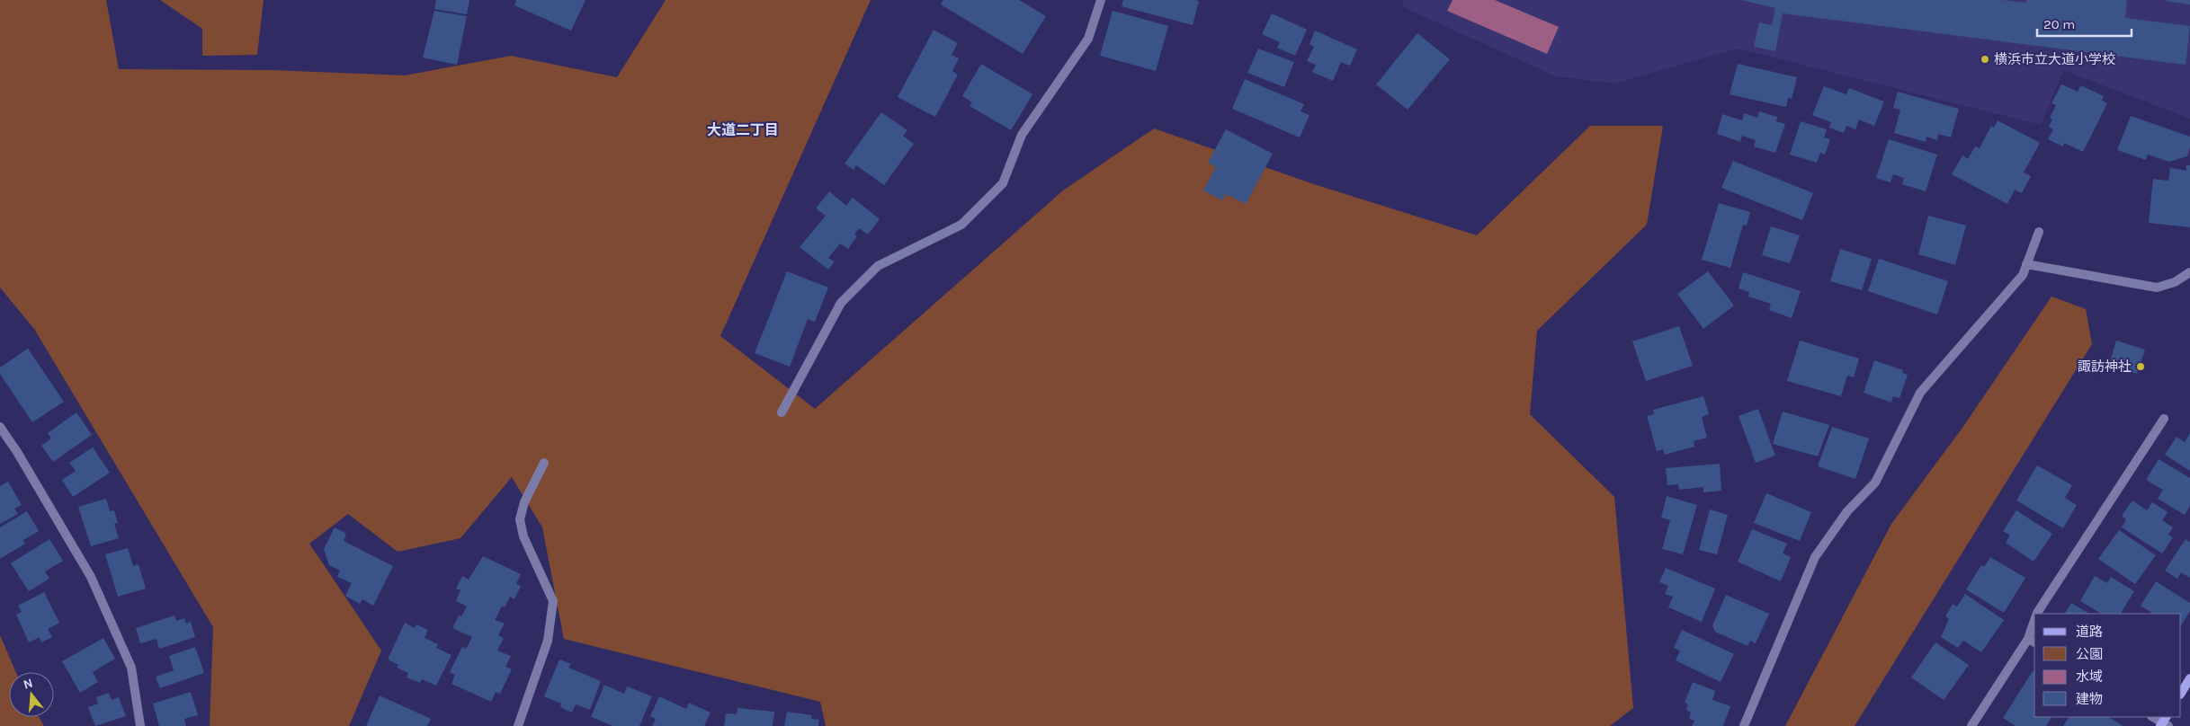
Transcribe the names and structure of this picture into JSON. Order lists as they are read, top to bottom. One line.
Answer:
{"districts":["大道二丁目"],"places":["横浜市立大道小学校","諏訪神社"],"legend":["道路","公園","水域","建物"],"scale_bar":"20 m","north":"top"}
